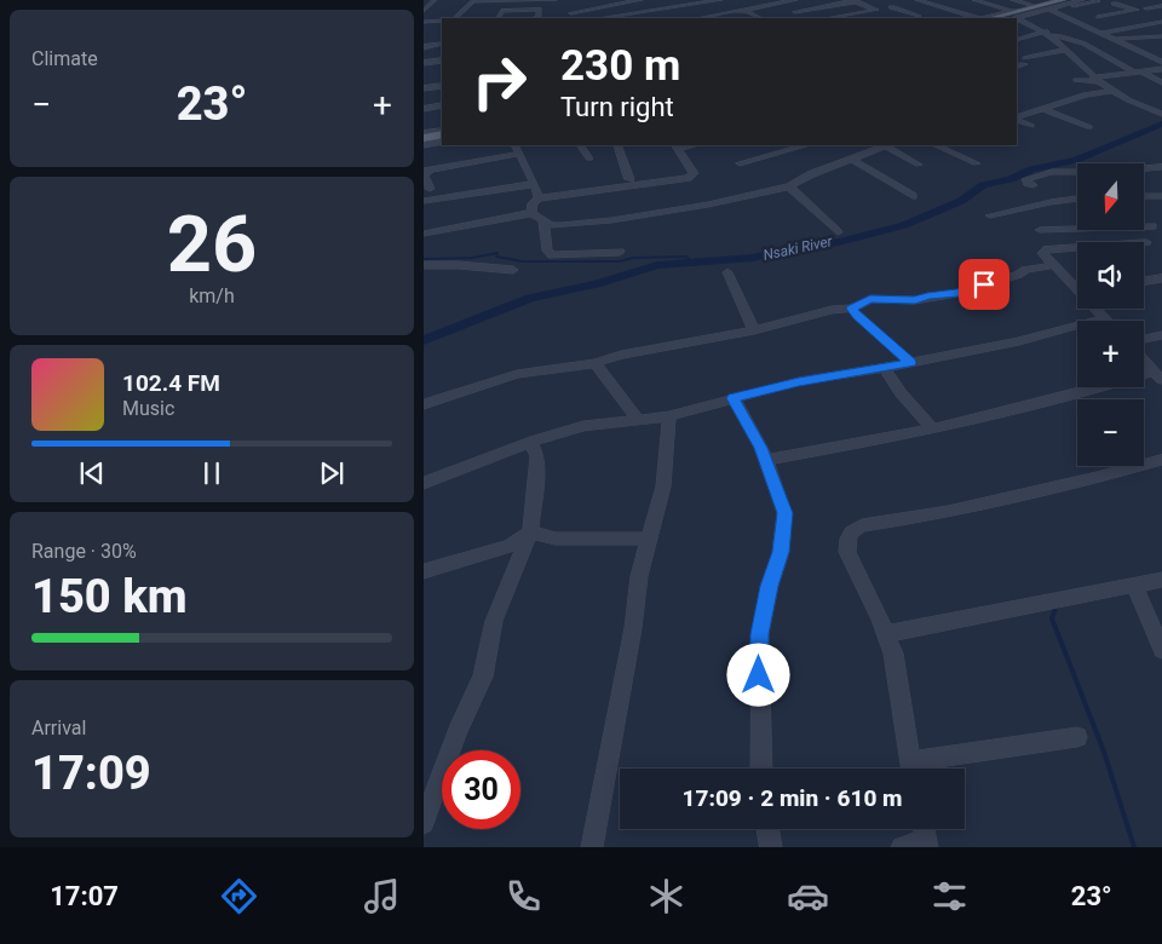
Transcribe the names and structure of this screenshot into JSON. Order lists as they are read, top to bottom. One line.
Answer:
{"water":["Nsaki River"],"north":"bottom","page":{"tile":["Climate",["26","km/h"],["Range · 30%","150 km"],["Arrival","17:09"]],"turn":["230 m","Turn right"],"heat":["−","23°","+"],"map_buttons":["+","−"],"song":["102.4 FM","Music"],"limit":"30","trip":"17:09 · 2 min · 610 m","tabs":["17:07","23°"]}}
